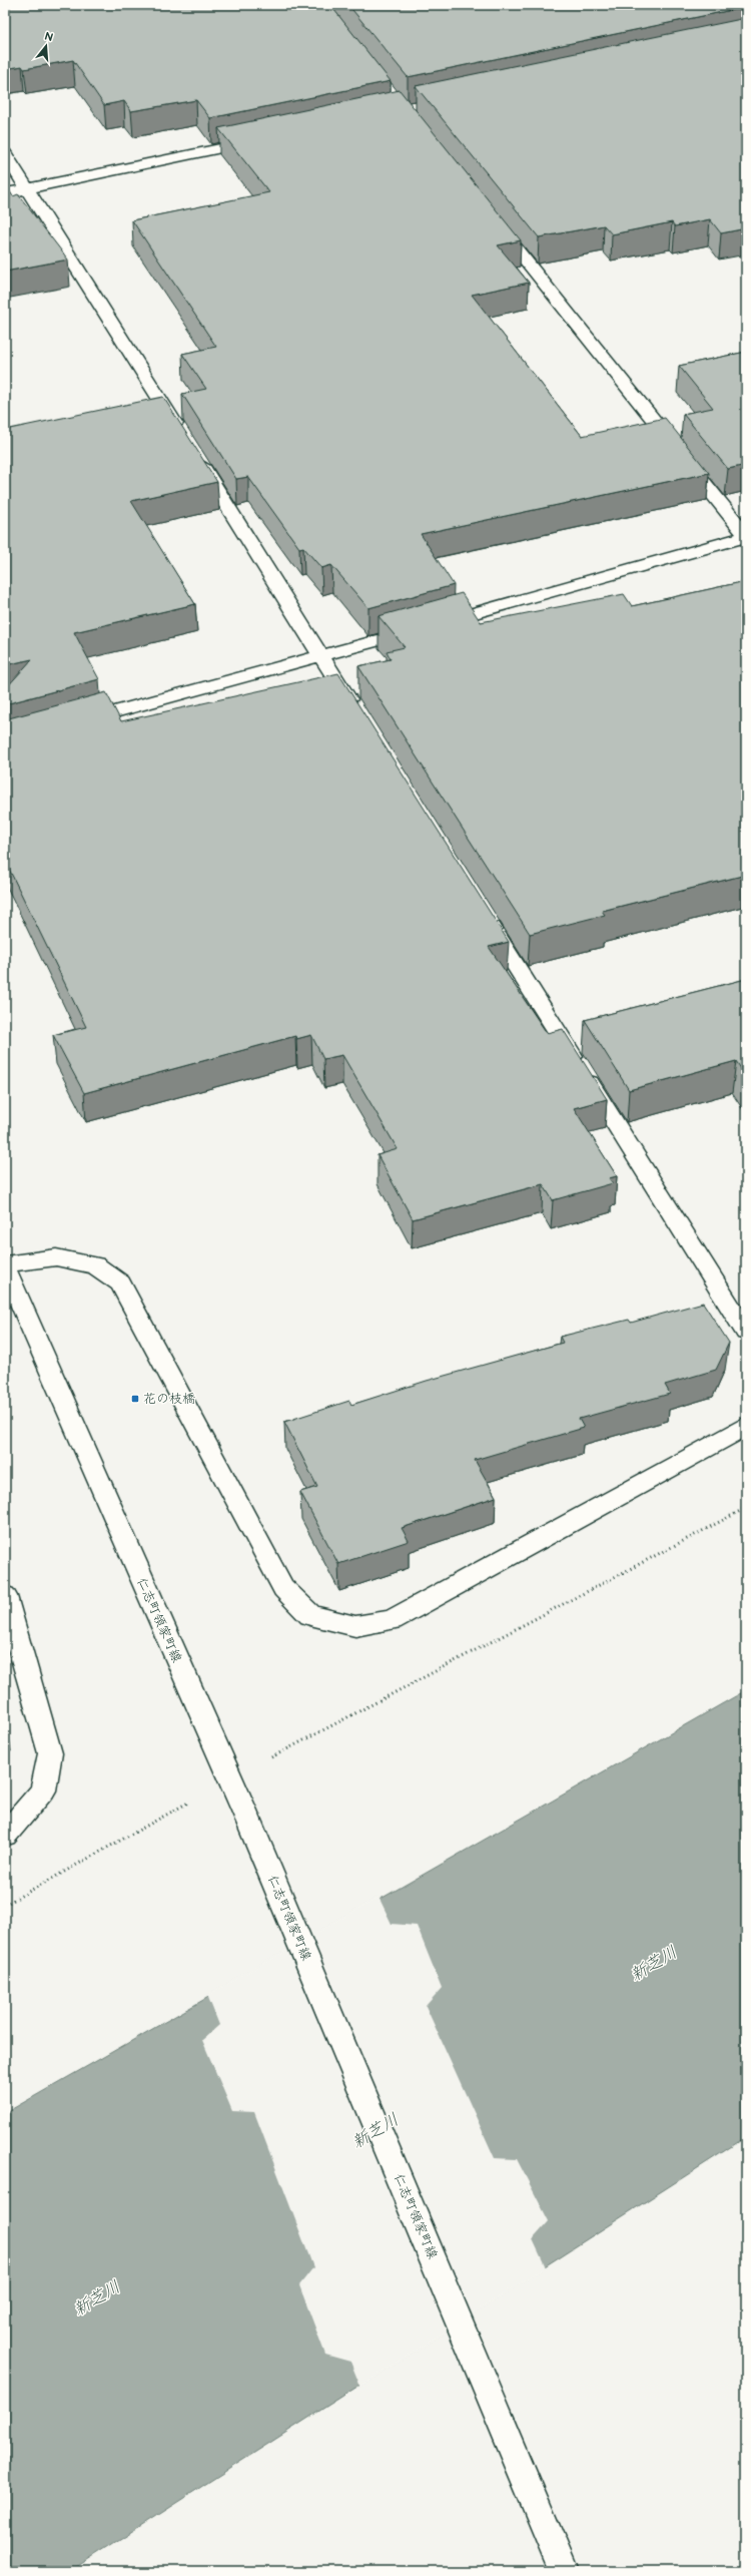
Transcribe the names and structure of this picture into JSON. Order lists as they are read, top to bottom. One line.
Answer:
{"streets":{"street":["仁志町領家町線"]},"water":["新芝川"],"places":{"transit":["花の枝橋"]},"north":"top"}
